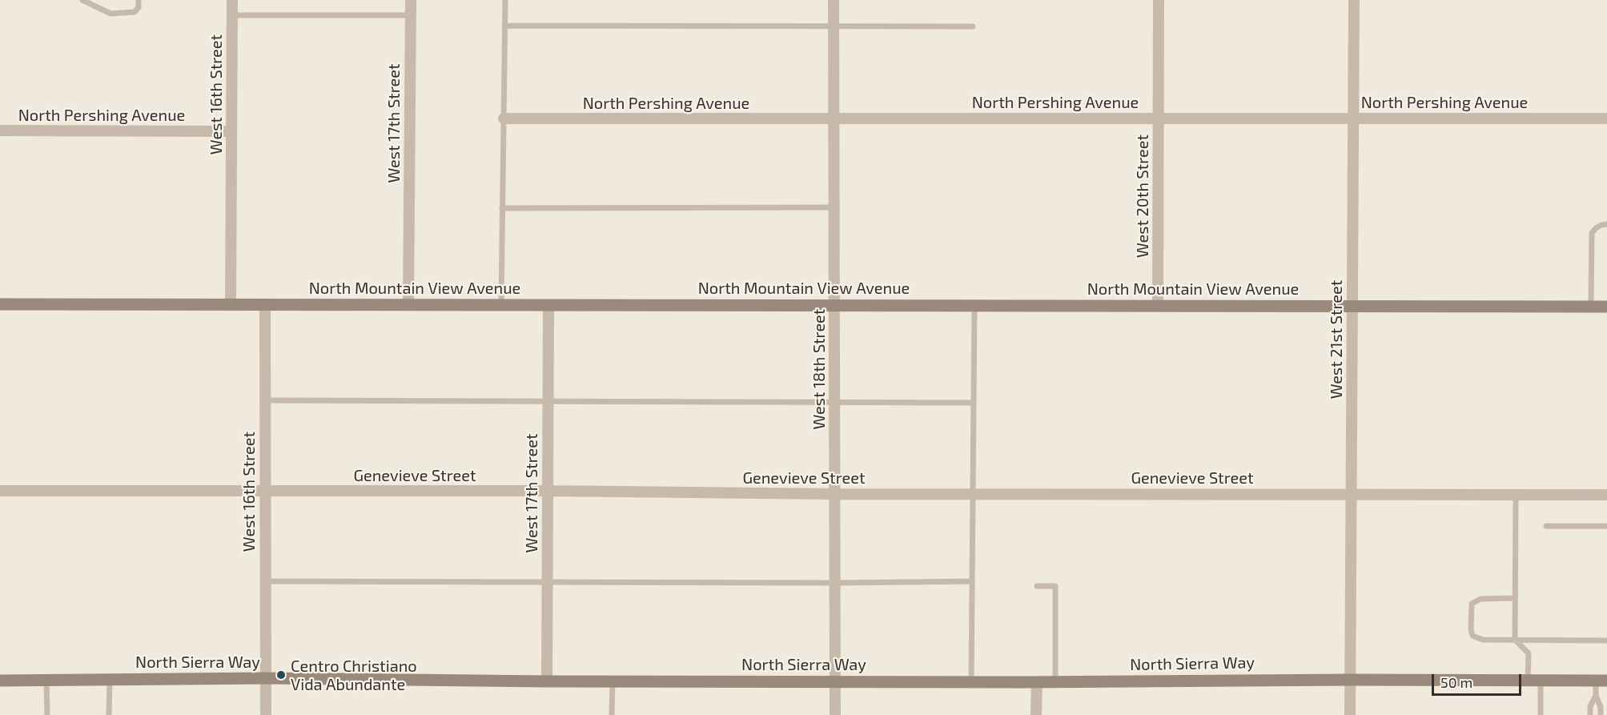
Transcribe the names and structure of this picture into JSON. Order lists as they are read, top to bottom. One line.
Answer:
{"streets":{"street":["West 16th Street","North Pershing Avenue","West 17th Street","West 20th Street","North Mountain View Avenue","West 21st Street","West 18th Street","Genevieve Street","North Sierra Way"]},"crossings":[["West 16th Street","North Pershing Avenue"],["West 16th Street","North Mountain View Avenue"],["West 16th Street","Genevieve Street"],["West 16th Street","North Sierra Way"],["North Pershing Avenue","West 20th Street"],["North Pershing Avenue","West 21st Street"],["North Pershing Avenue","West 18th Street"],["West 17th Street","North Mountain View Avenue"],["West 17th Street","Genevieve Street"],["West 17th Street","North Sierra Way"],["West 20th Street","North Mountain View Avenue"],["North Mountain View Avenue","West 21st Street"],["North Mountain View Avenue","West 18th Street"],["West 21st Street","Genevieve Street"],["West 21st Street","North Sierra Way"],["West 18th Street","Genevieve Street"],["West 18th Street","North Sierra Way"]],"places":["Centro Christiano Vida Abundante"],"scale_bar":"50 m"}
